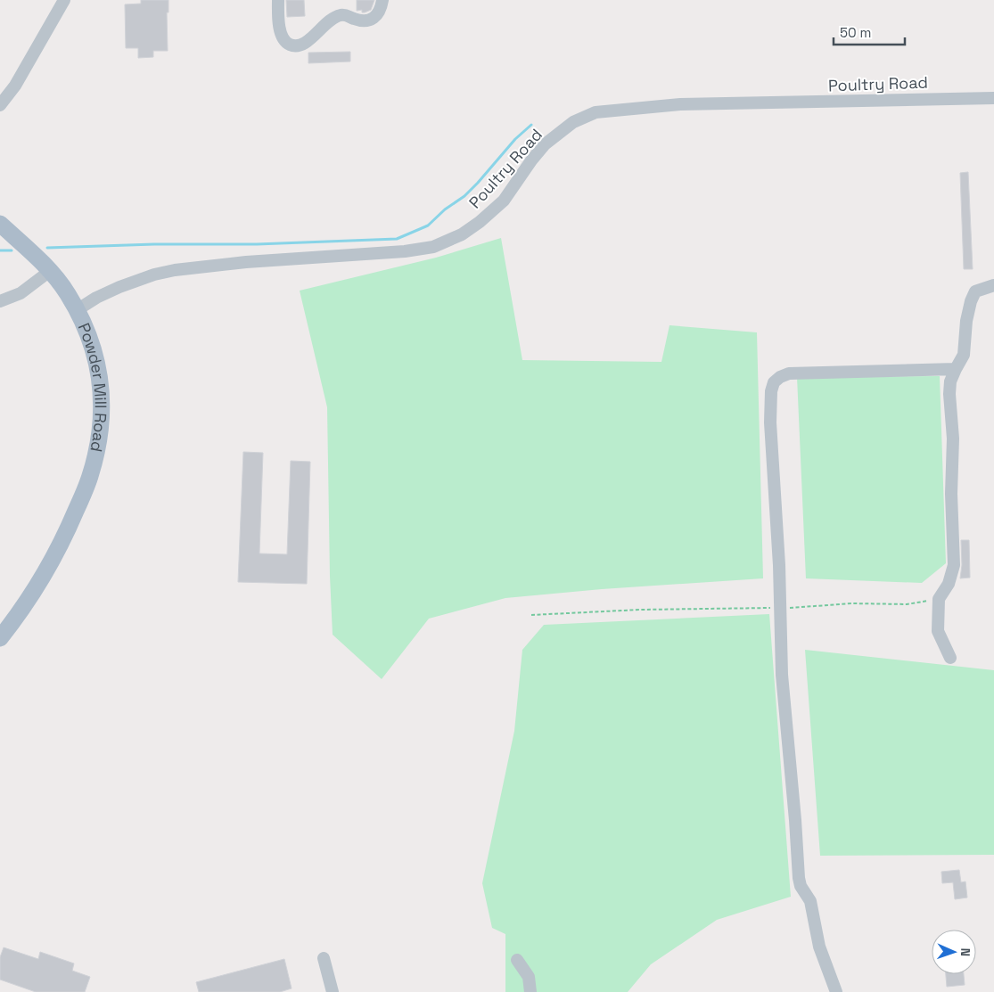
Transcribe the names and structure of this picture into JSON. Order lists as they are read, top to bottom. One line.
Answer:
{"streets":{"main road":["Powder Mill Road"],"street":["Poultry Road"]},"crossings":[["Poultry Road","Powder Mill Road"]],"scale_bar":"50 m","north":"right"}
